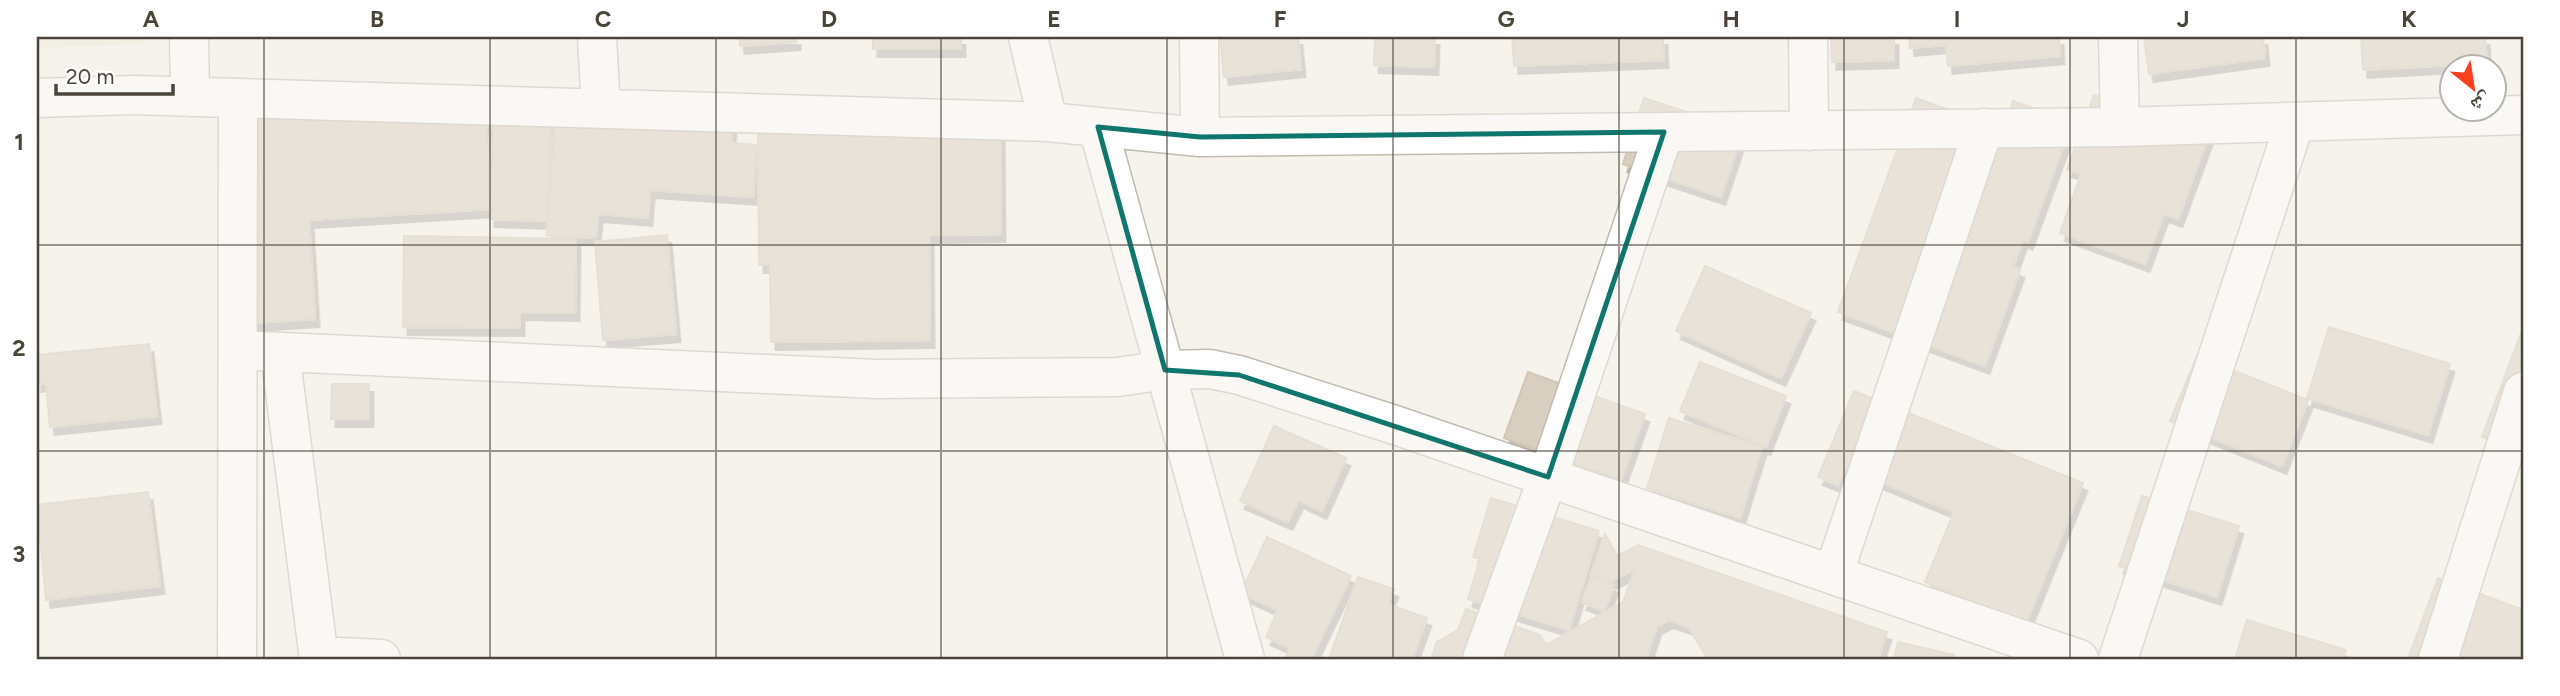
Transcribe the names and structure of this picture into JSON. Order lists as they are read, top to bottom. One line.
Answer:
{"scale_bar":"20 m","north":"bottom right","grid":{"columns":["A","B","C","D","E","F","G","H","I","J","K"],"rows":["1","2","3"]}}
